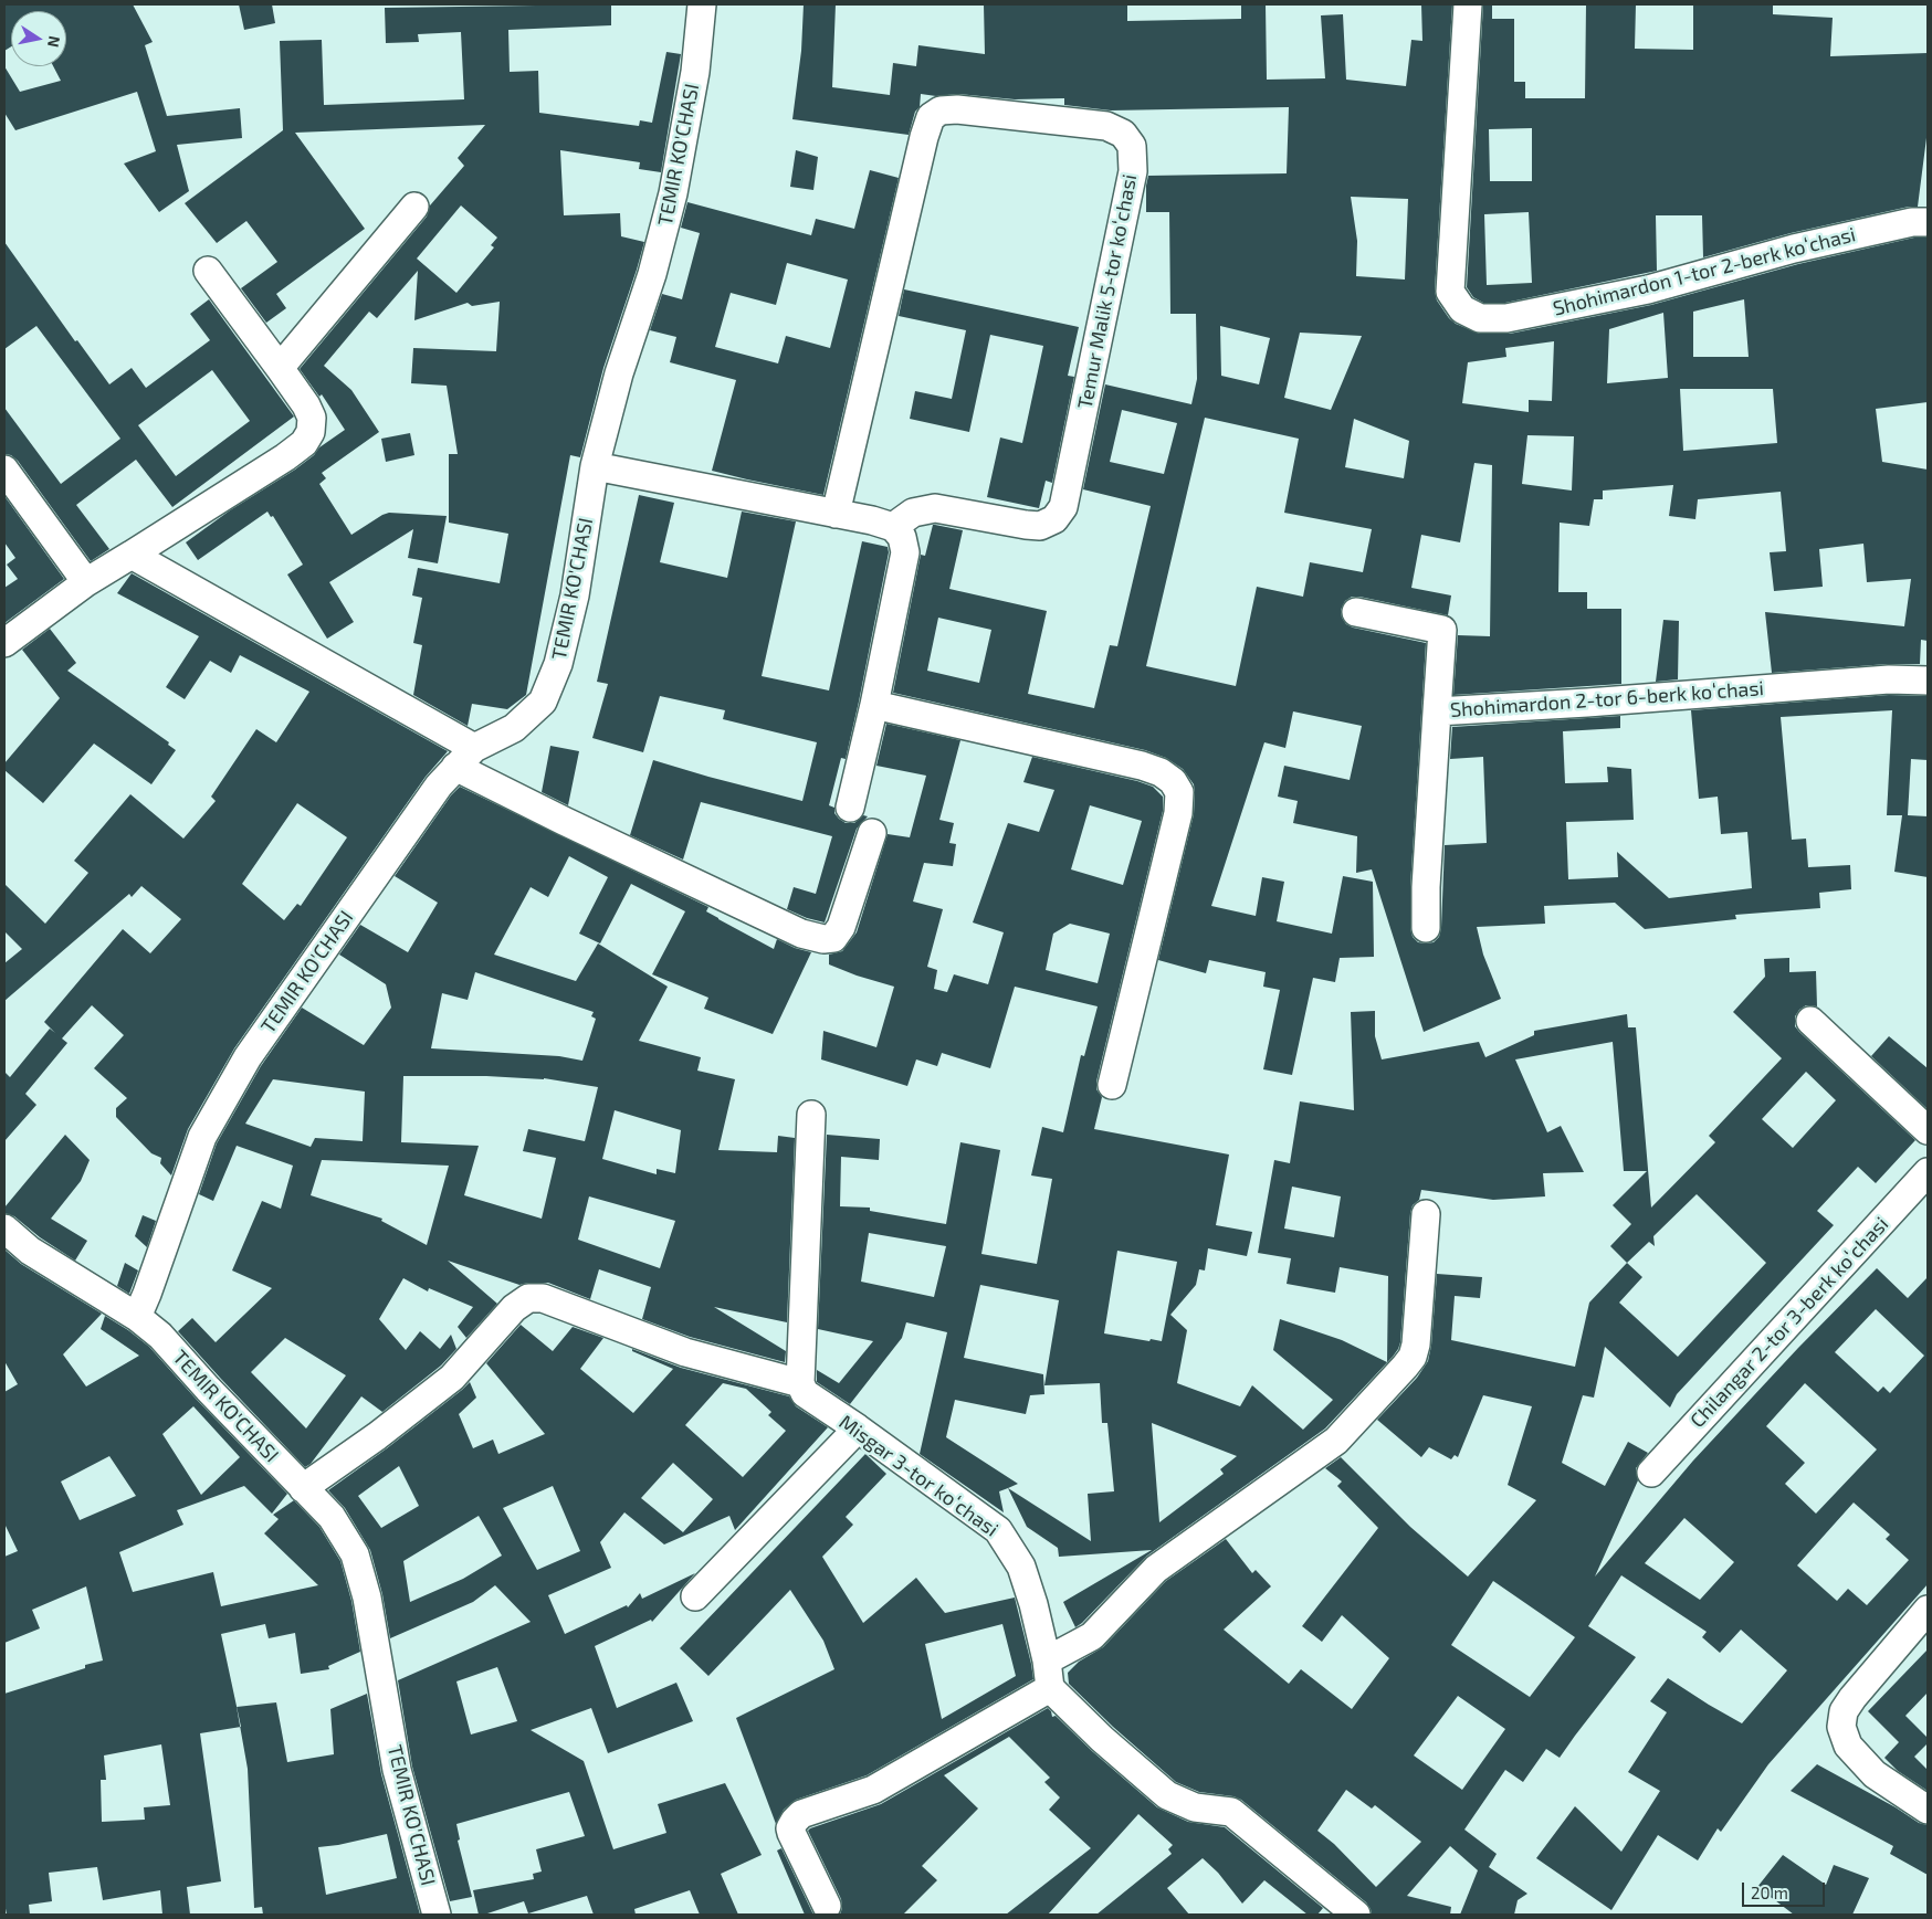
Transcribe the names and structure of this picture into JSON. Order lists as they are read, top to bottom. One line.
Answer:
{"streets":{"street":["TEMIR KO'CHASI","Shohimardon 1-tor 2-berk koʻchasi","Temur Malik 5-tor koʻchasi","Shohimardon 2-tor 6-berk koʻchasi","Chilangar 2-tor 3-berk koʻchasi","Misgar 3-tor koʻchasi"]},"scale_bar":"20 m","north":"right"}
